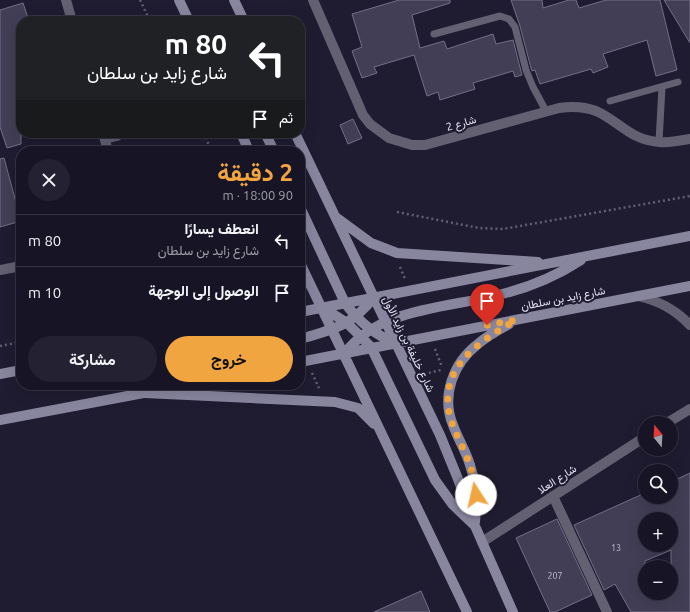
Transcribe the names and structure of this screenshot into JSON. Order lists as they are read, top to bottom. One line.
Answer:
{"streets":{"main road":["شارع زايد بن سلطان","شارع خليفة بن زايد الأول"],"street":["شارع 2","شارع العلا"]},"crossings":[["شارع زايد بن سلطان","شارع خليفة بن زايد الأول"],["شارع خليفة بن زايد الأول","شارع العلا"]],"house_numbers":["13","207"],"north":"top","page":{"turn":["80 m","شارع زايد بن سلطان"],"then":"ثم","heading":["2 دقيقة","90 m · 18:00"],"list":[{"name":"انعطف يسارًا","note":"شارع زايد بن سلطان","value":"80 m"},{"name":"الوصول إلى الوجهة","value":"10 m"}],"buttons":["خروج","مشاركة"],"map_buttons":["+","−"]}}
